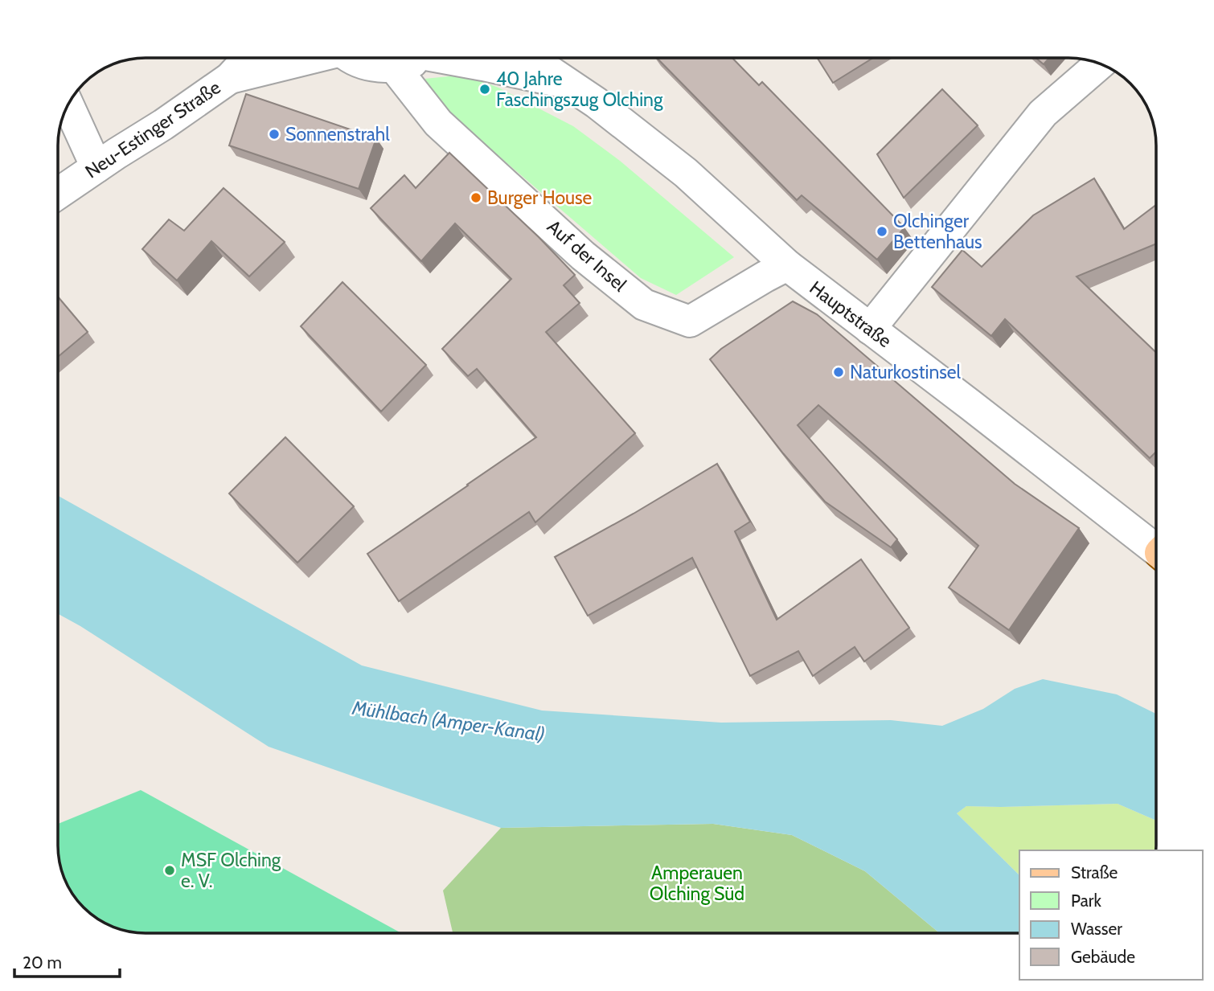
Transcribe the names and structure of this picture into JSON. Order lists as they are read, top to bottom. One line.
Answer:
{"streets":{"street":["Neu-Estinger Straße","Auf der Insel","Hauptstraße"]},"crossings":[["Auf der Insel","Hauptstraße"]],"water":["Mühlbach (Amper-Kanal)"],"parks":["Amperauen Olching Süd"],"places":["40 Jahre Faschingszug Olching","Sonnenstrahl","Burger House","Olchinger Bettenhaus","Naturkostinsel","MSF Olching e. V."],"legend":["Straße","Park","Wasser","Gebäude"],"scale_bar":"20 m"}
